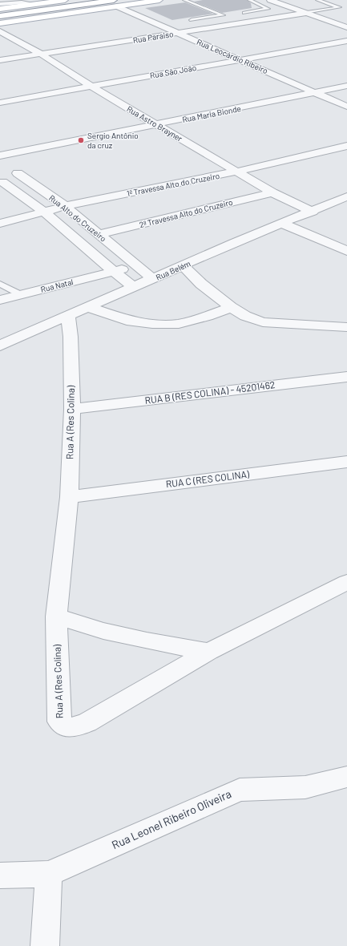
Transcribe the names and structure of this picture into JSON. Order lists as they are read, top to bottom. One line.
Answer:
{"streets":{"street":["Rua Paraiso","Rua Leocárdio Ribeiro","Rua São João","Rua Maria Bionde","Rua Astro Brayner","1ª Travessa Alto do Cruzeiro","2ª Travessa Alto do Cruzeiro","Rua Alto do Cruzeiro","Rua Belém","Rua Natal","RUA B (RES COLINA) - 45201462","Rua A (Res Colina)","RUA C (RES COLINA)","Rua Leonel Ribeiro Oliveira"]},"crossings":[["Rua Paraiso","Rua Leocárdio Ribeiro"],["Rua Paraiso","Rua Astro Brayner"],["Rua Leocárdio Ribeiro","Rua São João"],["Rua Leocárdio Ribeiro","Rua Maria Bionde"],["Rua São João","Rua Astro Brayner"],["Rua Maria Bionde","Rua Astro Brayner"],["Rua Maria Bionde","Rua Alto do Cruzeiro"],["Rua Astro Brayner","1ª Travessa Alto do Cruzeiro"],["Rua Astro Brayner","2ª Travessa Alto do Cruzeiro"],["Rua Astro Brayner","Rua Belém"],["1ª Travessa Alto do Cruzeiro","Rua Alto do Cruzeiro"],["2ª Travessa Alto do Cruzeiro","Rua Alto do Cruzeiro"],["Rua Alto do Cruzeiro","Rua Belém"],["Rua Alto do Cruzeiro","Rua Natal"],["Rua Belém","Rua A (Res Colina)"],["RUA B (RES COLINA) - 45201462","Rua A (Res Colina)"],["Rua A (Res Colina)","RUA C (RES COLINA)"]],"places":["Sergio Antônio da cruz"]}
